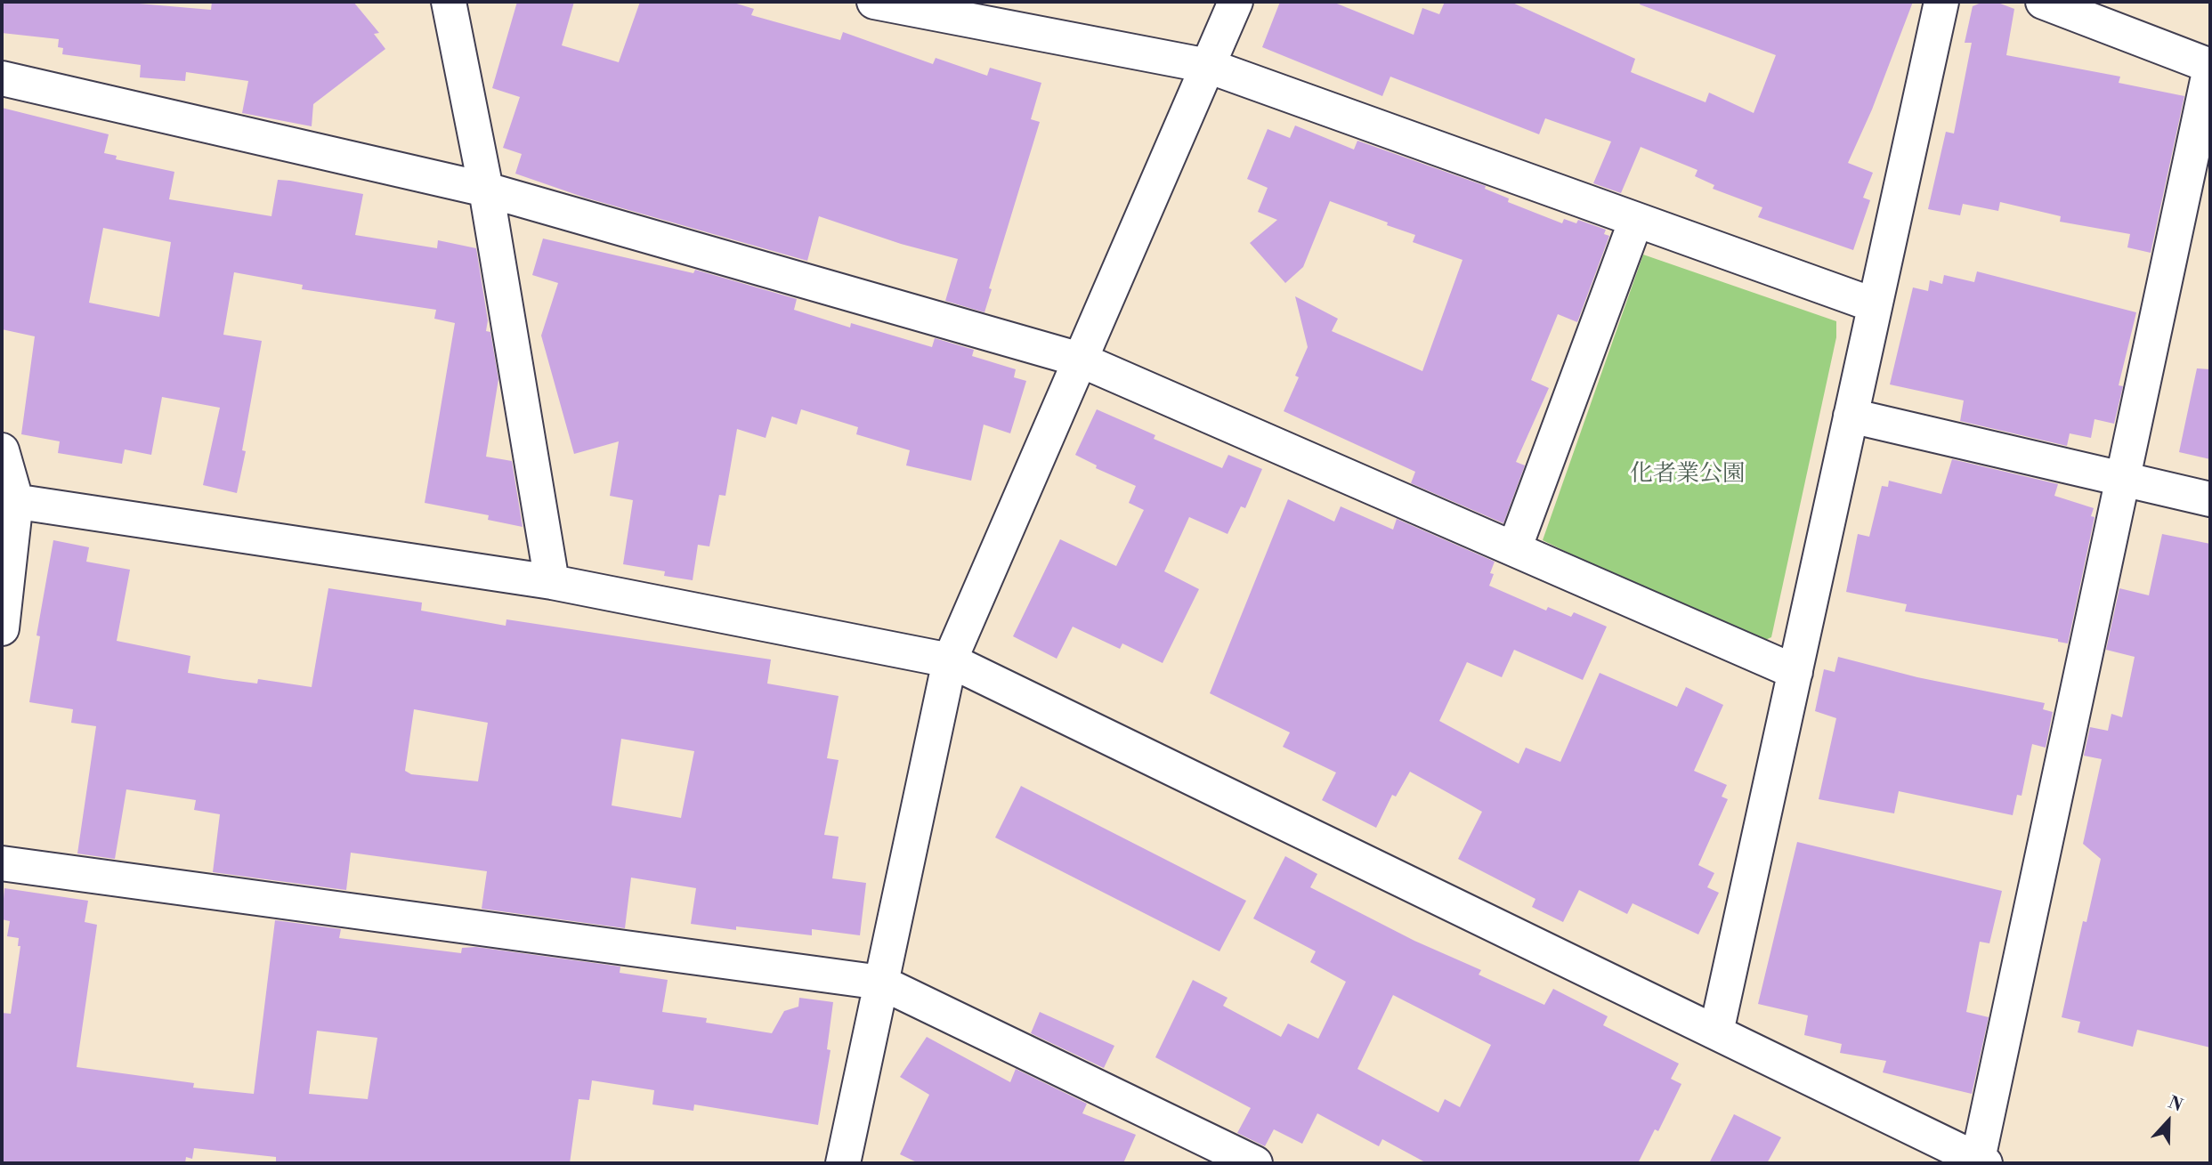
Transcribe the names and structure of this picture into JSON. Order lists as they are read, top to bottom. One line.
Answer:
{"parks":["化者業公園"],"north":"top"}
